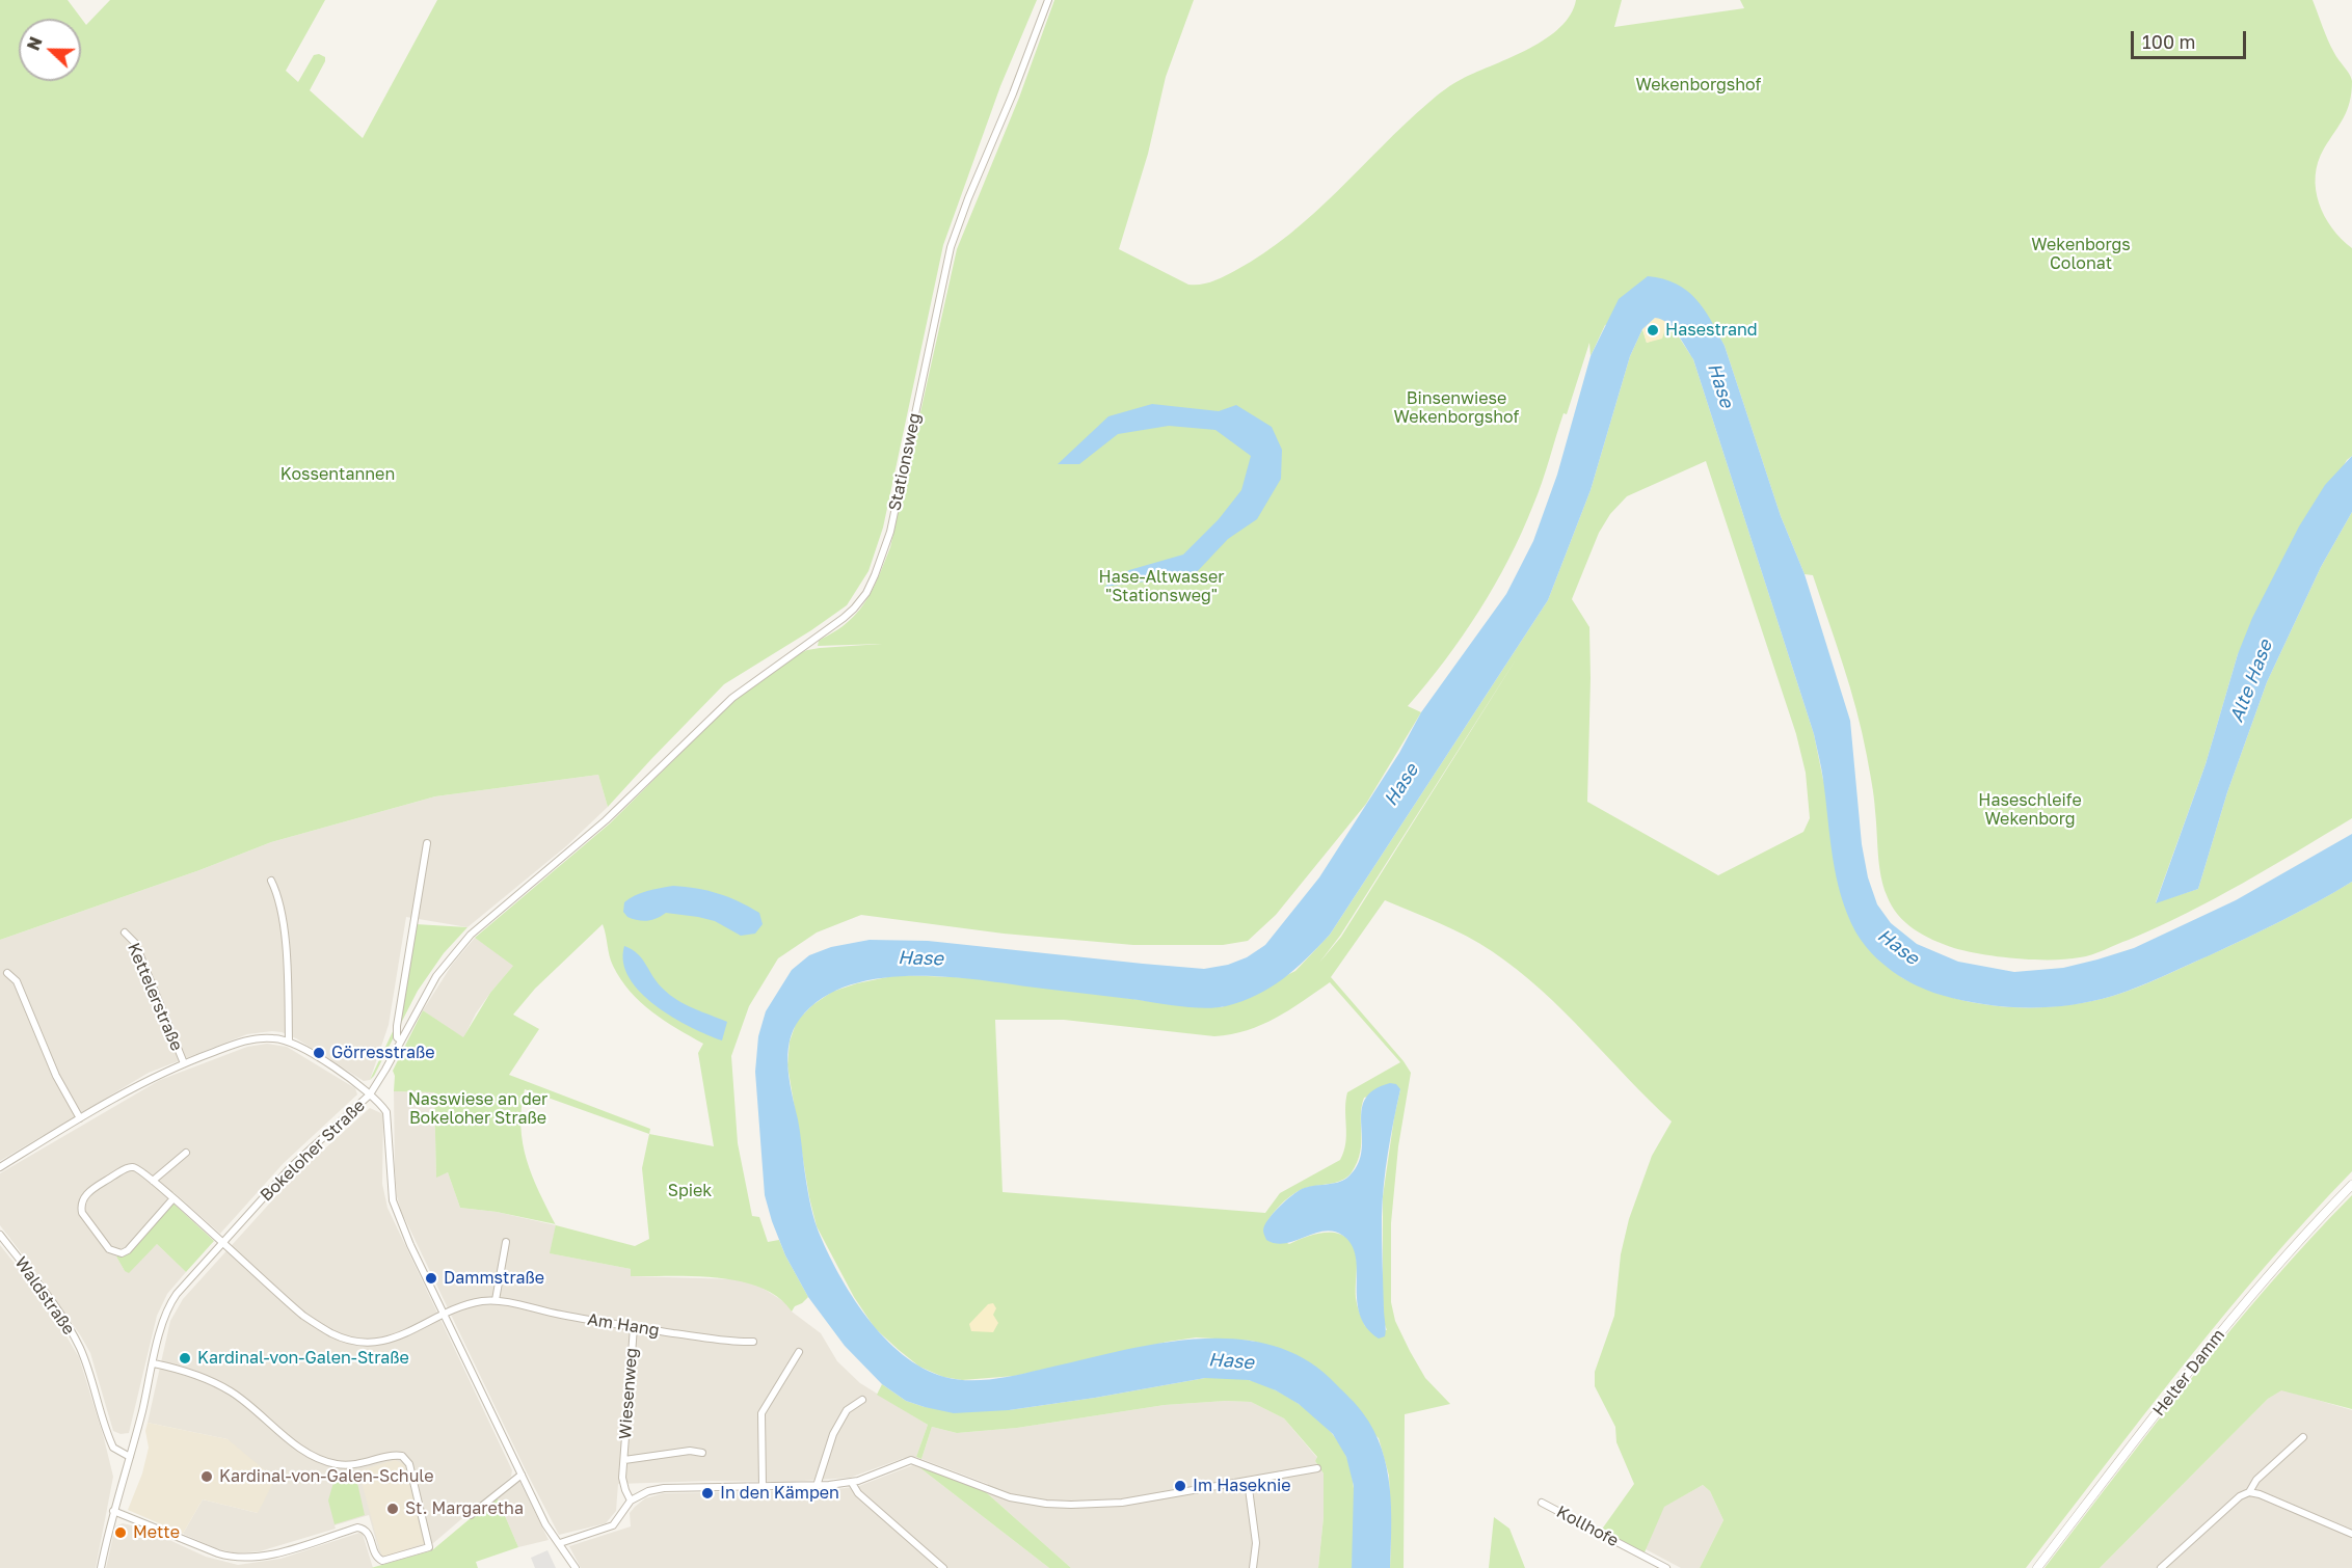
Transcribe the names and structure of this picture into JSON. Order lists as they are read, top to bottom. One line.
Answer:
{"streets":{"street":["Stationsweg","Kettelerstraße","Bokeloher Straße","Waldstraße","Am Hang","Helter Damm","Wiesenweg","Kollhofe"]},"crossings":[["Stationsweg","Bokeloher Straße"],["Bokeloher Straße","Waldstraße"],["Bokeloher Straße","Am Hang"],["Am Hang","Wiesenweg"]],"water":["Hase","Alte Hase"],"parks":["Wekenborgshof","Wekenborgs Colonat","Binsenwiese Wekenborgshof","Kossentannen","Hase-Altwasser \"Stationsweg\"","Haseschleife Wekenborg","Nasswiese an der Bokeloher Straße","Spiek"],"places":["Hasestrand","Görresstraße","Dammstraße","Kardinal-von-Galen-Straße","Kardinal-von-Galen-Schule","Im Haseknie","In den Kämpen","St. Margaretha","Mette"],"scale_bar":"100 m","north":"left"}
